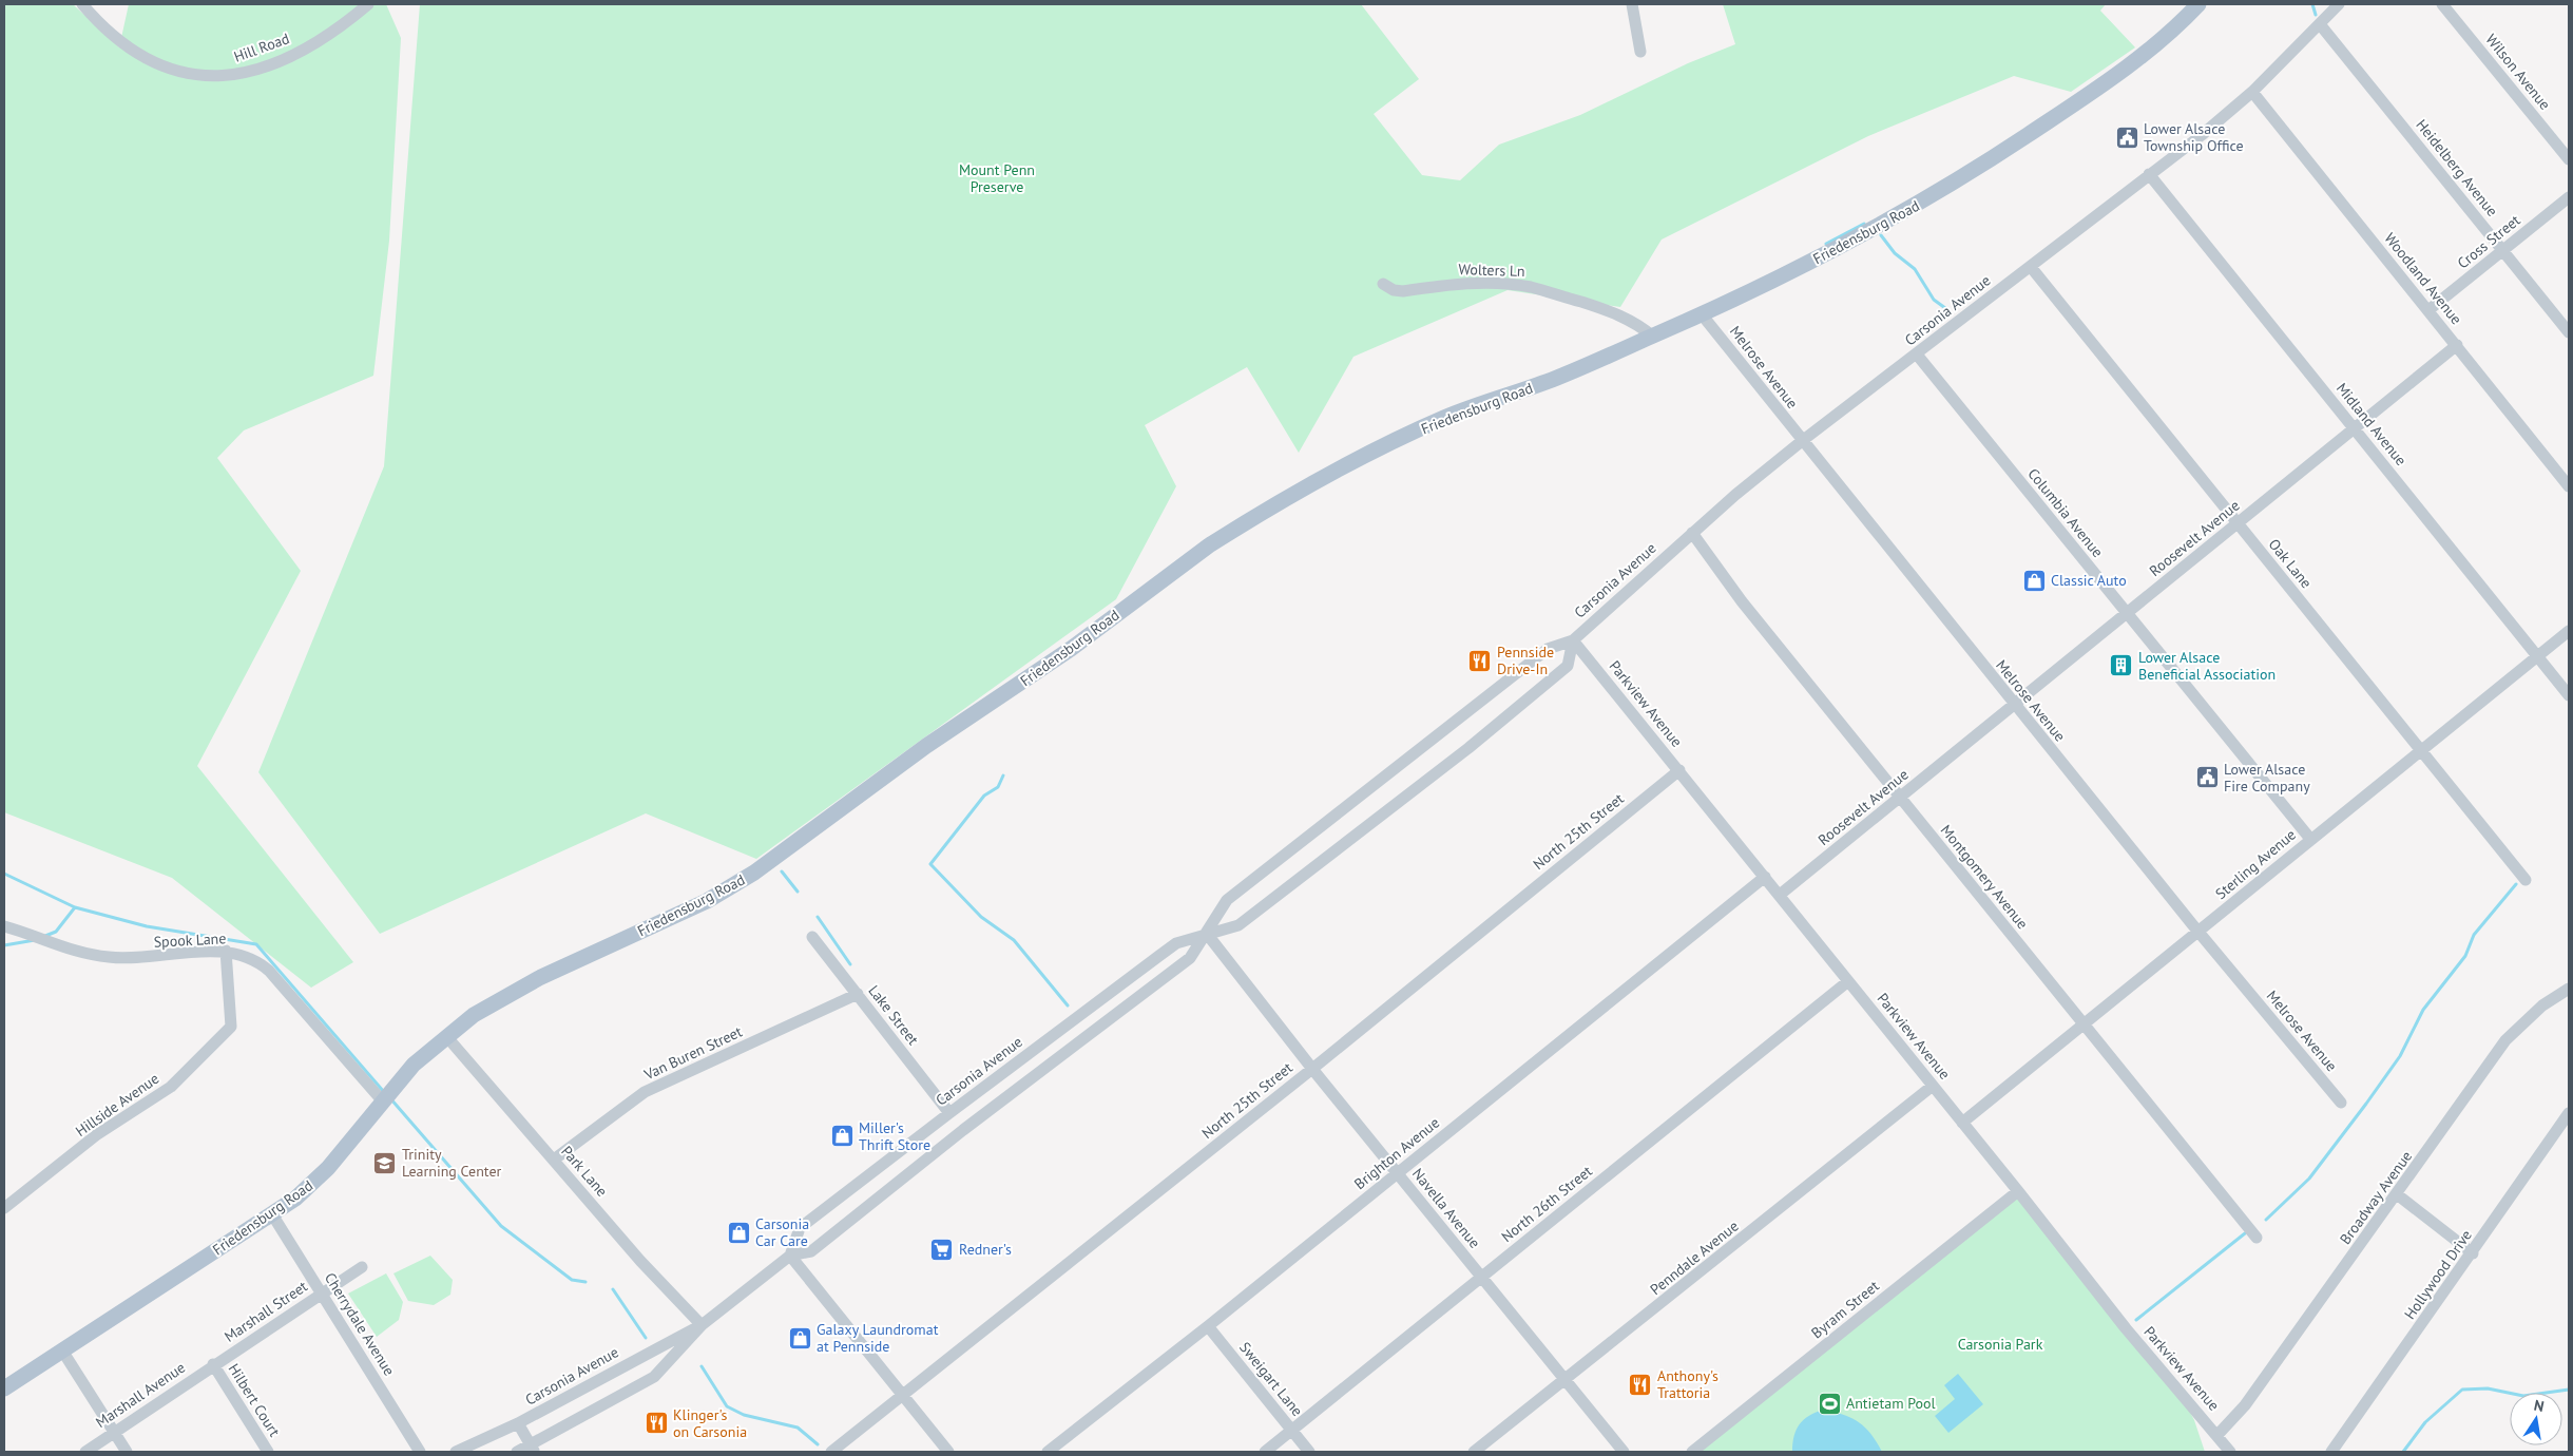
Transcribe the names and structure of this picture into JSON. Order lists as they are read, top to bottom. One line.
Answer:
{"streets":{"main road":["Friedensburg Road"],"street":["Hill Road","Wilson Avenue","Heidelberg Avenue","Cross Street","Wolters Ln","Woodland Avenue","Carsonia Avenue","Melrose Avenue","Midland Avenue","Columbia Avenue","Roosevelt Avenue","Oak Lane","Parkview Avenue","North 25th Street","Sterling Avenue","Montgomery Avenue","Spook Lane","Lake Street","Van Buren Street","Hillside Avenue","Brighton Avenue","Park Lane","Broadway Avenue","North 26th Street","Navella Avenue","Penndale Avenue","Hollywood Drive","Byram Street","Marshall Street","Cherrydale Avenue","Sweigart Lane","Marshall Avenue","Hilbert Court"]},"crossings":[["Heidelberg Avenue","Cross Street"],["Heidelberg Avenue","Carsonia Avenue"],["Friedensburg Road","Wolters Ln"],["Friedensburg Road","Melrose Avenue"],["Friedensburg Road","Spook Lane"],["Friedensburg Road","Park Lane"],["Friedensburg Road","Cherrydale Avenue"],["Cross Street","Woodland Avenue"],["Woodland Avenue","Carsonia Avenue"],["Woodland Avenue","Roosevelt Avenue"],["Carsonia Avenue","Melrose Avenue"],["Carsonia Avenue","Midland Avenue"],["Carsonia Avenue","Columbia Avenue"],["Carsonia Avenue","Oak Lane"],["Carsonia Avenue","Parkview Avenue"],["Carsonia Avenue","Montgomery Avenue"],["Carsonia Avenue","Lake Street"],["Carsonia Avenue","Park Lane"],["Carsonia Avenue","Navella Avenue"],["Melrose Avenue","Roosevelt Avenue"],["Melrose Avenue","Sterling Avenue"],["Midland Avenue","Roosevelt Avenue"],["Midland Avenue","Sterling Avenue"],["Columbia Avenue","Roosevelt Avenue"],["Columbia Avenue","Sterling Avenue"],["Roosevelt Avenue","Oak Lane"],["Roosevelt Avenue","Parkview Avenue"],["Roosevelt Avenue","Montgomery Avenue"],["Oak Lane","Sterling Avenue"],["Parkview Avenue","North 25th Street"],["Parkview Avenue","Sterling Avenue"],["Parkview Avenue","Brighton Avenue"],["Parkview Avenue","Broadway Avenue"],["Parkview Avenue","North 26th Street"],["Parkview Avenue","Penndale Avenue"],["Parkview Avenue","Byram Street"],["North 25th Street","Navella Avenue"],["Sterling Avenue","Montgomery Avenue"],["Spook Lane","Hillside Avenue"],["Lake Street","Van Buren Street"],["Van Buren Street","Park Lane"],["Brighton Avenue","Navella Avenue"],["Brighton Avenue","Sweigart Lane"],["North 26th Street","Navella Avenue"],["North 26th Street","Sweigart Lane"],["Navella Avenue","Penndale Avenue"],["Marshall Street","Cherrydale Avenue"],["Marshall Street","Marshall Avenue"],["Marshall Street","Hilbert Court"],["Marshall Avenue","Hilbert Court"]],"parks":["Mount Penn Preserve","Carsonia Park"],"places":{"public building":["Lower Alsace Township Office","Lower Alsace Fire Company"],"shop":["Classic Auto","Miller's Thrift Store","Carsonia Car Care","Galaxy Laundromat at Pennside"],"restaurant":["Pennside Drive-In","Anthony's Trattoria","Klinger's on Carsonia"],"building":["Lower Alsace Beneficial Association"],"school or university":["Trinity Learning Center"],"supermarket":["Redner's"],"sports":["Antietam Pool"]},"north":"top"}
